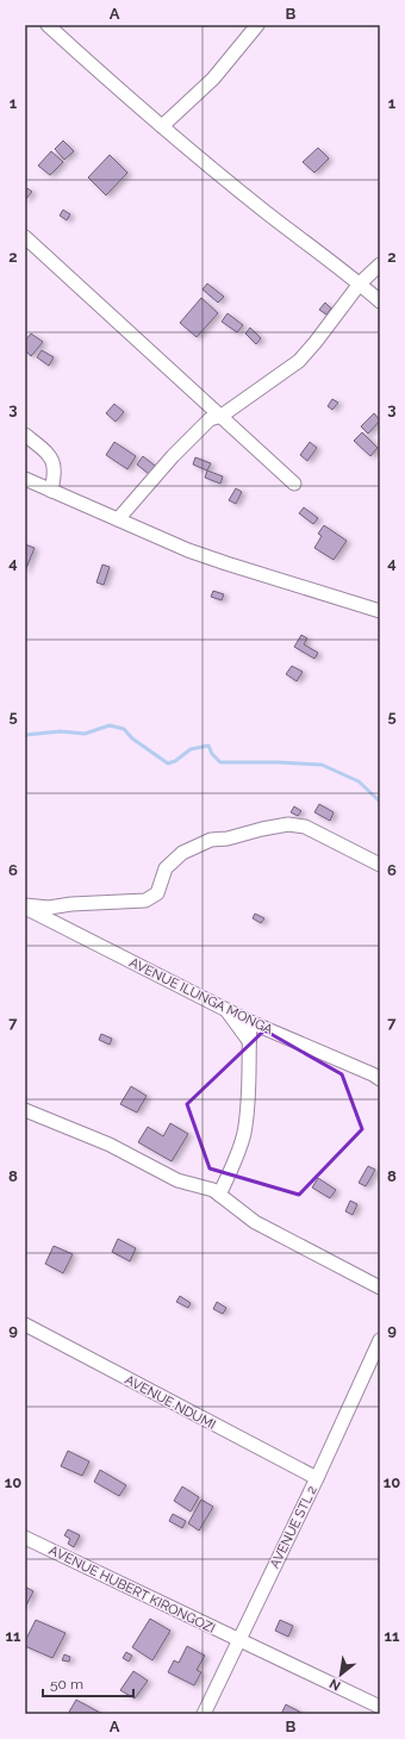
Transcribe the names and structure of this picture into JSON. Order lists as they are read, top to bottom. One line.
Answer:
{"streets":{"street":["AVENUE ILUNGA MONGA","AVENUE NDUMI","AVENUE STL 2","AVENUE HUBERT KIRONGOZI"]},"crossings":[["AVENUE NDUMI","AVENUE STL 2"],["AVENUE STL 2","AVENUE HUBERT KIRONGOZI"]],"scale_bar":"50 m","north":"bottom left","grid":{"columns":["A","B"],"rows":["1","2","3","4","5","6","7","8","9","10","11"]}}
